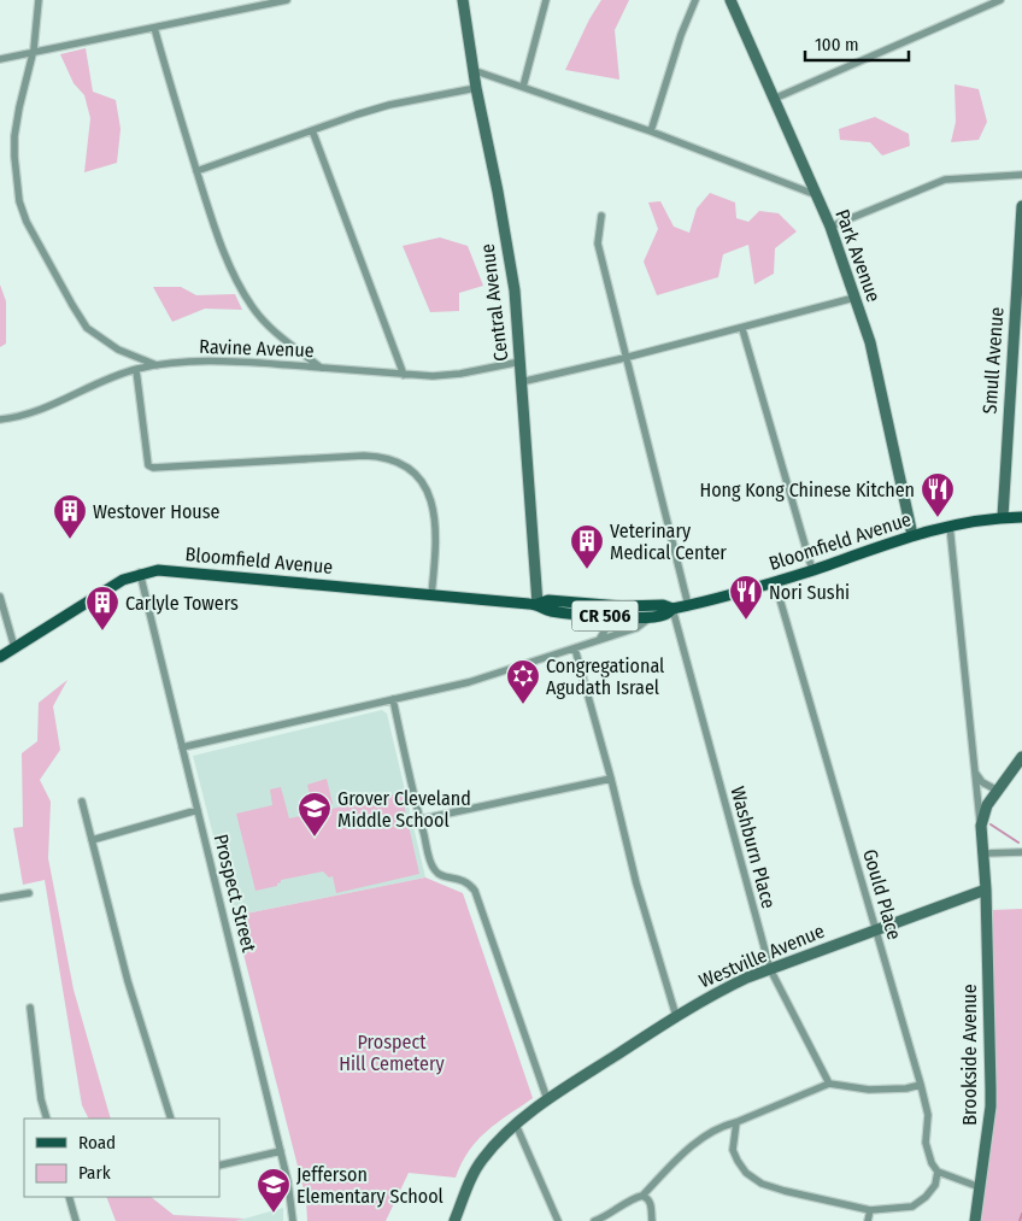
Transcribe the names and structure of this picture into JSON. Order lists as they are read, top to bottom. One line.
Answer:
{"streets":{"main road":["Bloomfield Avenue","CR 506"],"street":["Park Avenue","Central Avenue","Ravine Avenue","Smull Avenue","Washburn Place","Prospect Street","Gould Place","Westville Avenue","Brookside Avenue"]},"crossings":[["Park Avenue","Bloomfield Avenue"],["Central Avenue","Ravine Avenue"],["Central Avenue","Bloomfield Avenue"],["Smull Avenue","Bloomfield Avenue"],["Bloomfield Avenue","Washburn Place"],["Bloomfield Avenue","Prospect Street"],["Bloomfield Avenue","Gould Place"],["Washburn Place","Westville Avenue"],["Gould Place","Westville Avenue"],["Westville Avenue","Brookside Avenue"]],"parks":["Prospect Hill Cemetery"],"places":{"restaurant":["Hong Kong Chinese Kitchen","Nori Sushi"],"building":["Westover House","Veterinary Medical Center","Carlyle Towers"],"synagogue":["Congregational Agudath Israel"],"school or university":["Grover Cleveland Middle School","Jefferson Elementary School"]},"legend":["Road","Park"],"scale_bar":"100 m"}
